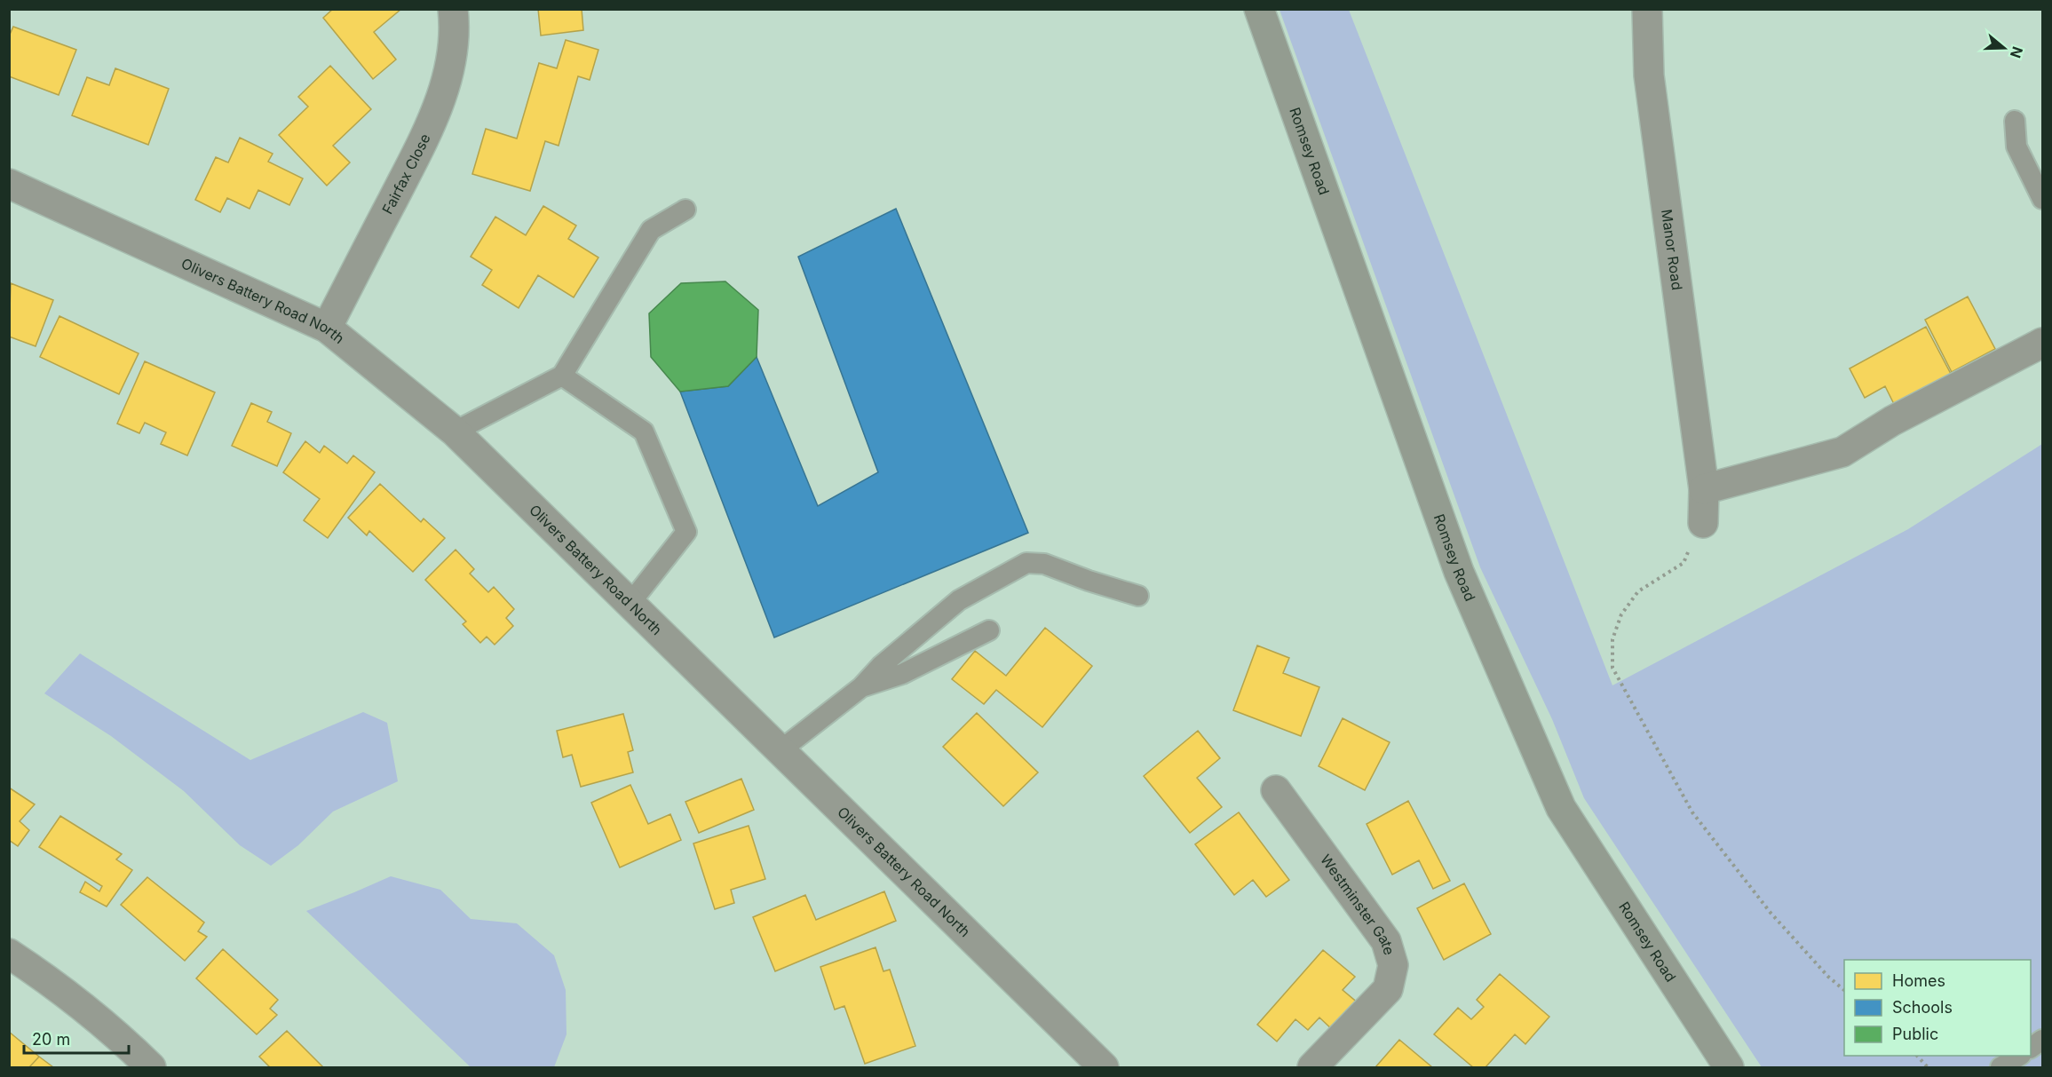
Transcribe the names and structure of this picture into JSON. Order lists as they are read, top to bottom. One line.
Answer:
{"streets":{"main road":["Romsey Road"],"street":["Fairfax Close","Manor Road","Olivers Battery Road North","Westminster Gate"]},"crossings":[["Fairfax Close","Olivers Battery Road North"]],"legend":["Homes","Schools","Public"],"scale_bar":"20 m","north":"right"}
